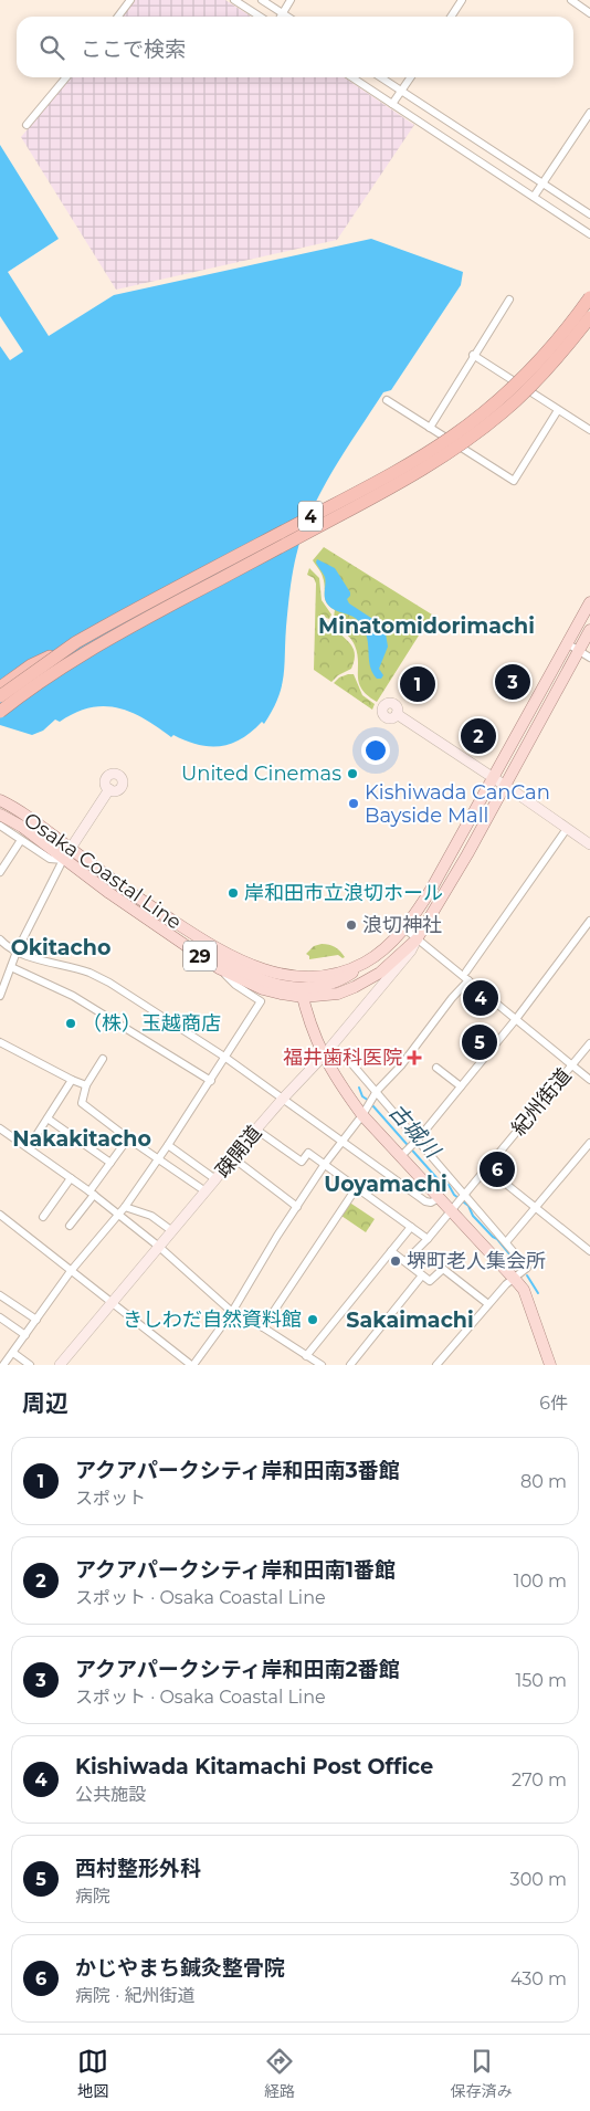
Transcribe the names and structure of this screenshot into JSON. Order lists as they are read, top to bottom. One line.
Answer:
{"streets":{"highway":["4"],"main road":["Osaka Coastal Line","29"],"street":["紀州街道","疎開道"]},"crossings":[["Osaka Coastal Line","疎開道"]],"districts":["Minatomidorimachi","Okitacho","Nakakitacho","Uoyamachi","Sakaimachi"],"water":["古城川"],"places":{"other":["United Cinemas","Kishiwada CanCan Bayside Mall","岸和田市立浪切ホール","浪切神社","（株）玉越商店","堺町老人集会所","きしわだ自然資料館"],"health":["福井歯科医院"]},"page":{"search":"ここで検索","pins":["3","1","2","4","5","6"],"heading":["周辺","6件"],"list":[{"mark":"1","name":"アクアパークシティ岸和田南3番館","note":"スポット","value":"80 m"},{"mark":"2","name":"アクアパークシティ岸和田南1番館","note":"スポット · Osaka Coastal Line","value":"100 m"},{"mark":"3","name":"アクアパークシティ岸和田南2番館","note":"スポット · Osaka Coastal Line","value":"150 m"},{"mark":"4","name":"Kishiwada Kitamachi Post Office","note":"公共施設","value":"270 m"},{"mark":"5","name":"西村整形外科","note":"病院","value":"300 m"},{"mark":"6","name":"かじやまち鍼灸整骨院","note":"病院 · 紀州街道","value":"430 m"}],"nav":["地図","経路","保存済み"]}}
